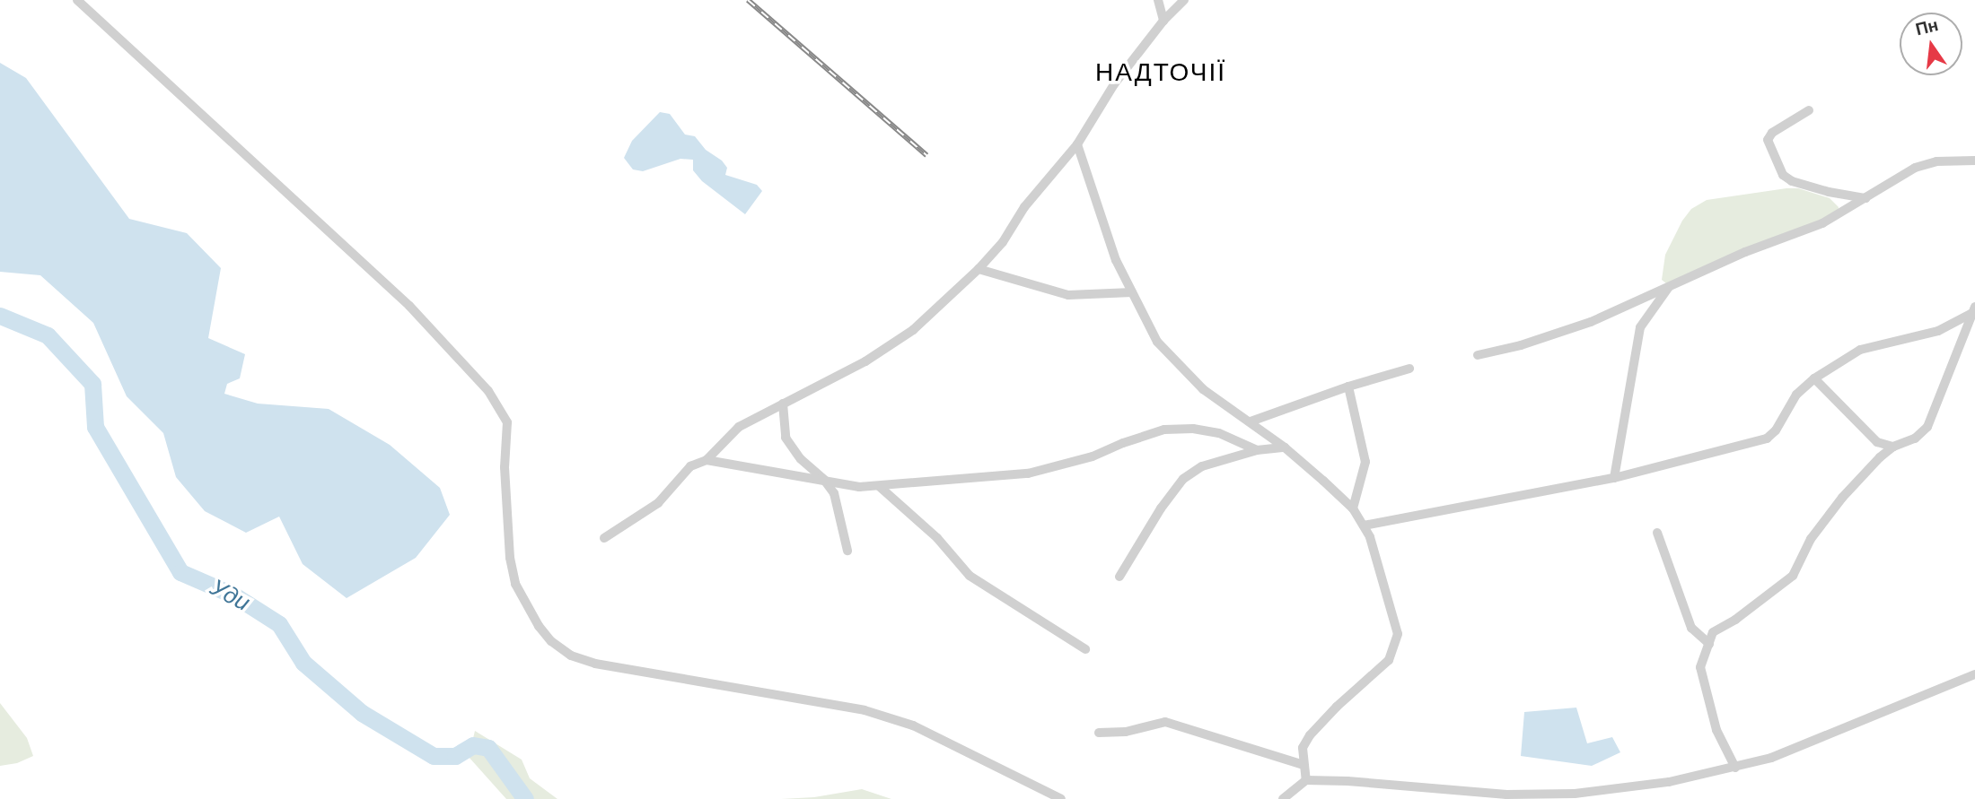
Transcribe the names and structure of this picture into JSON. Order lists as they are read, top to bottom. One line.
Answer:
{"districts":["НАДТОЧІЇ"],"water":["Уди"],"north":"top"}
